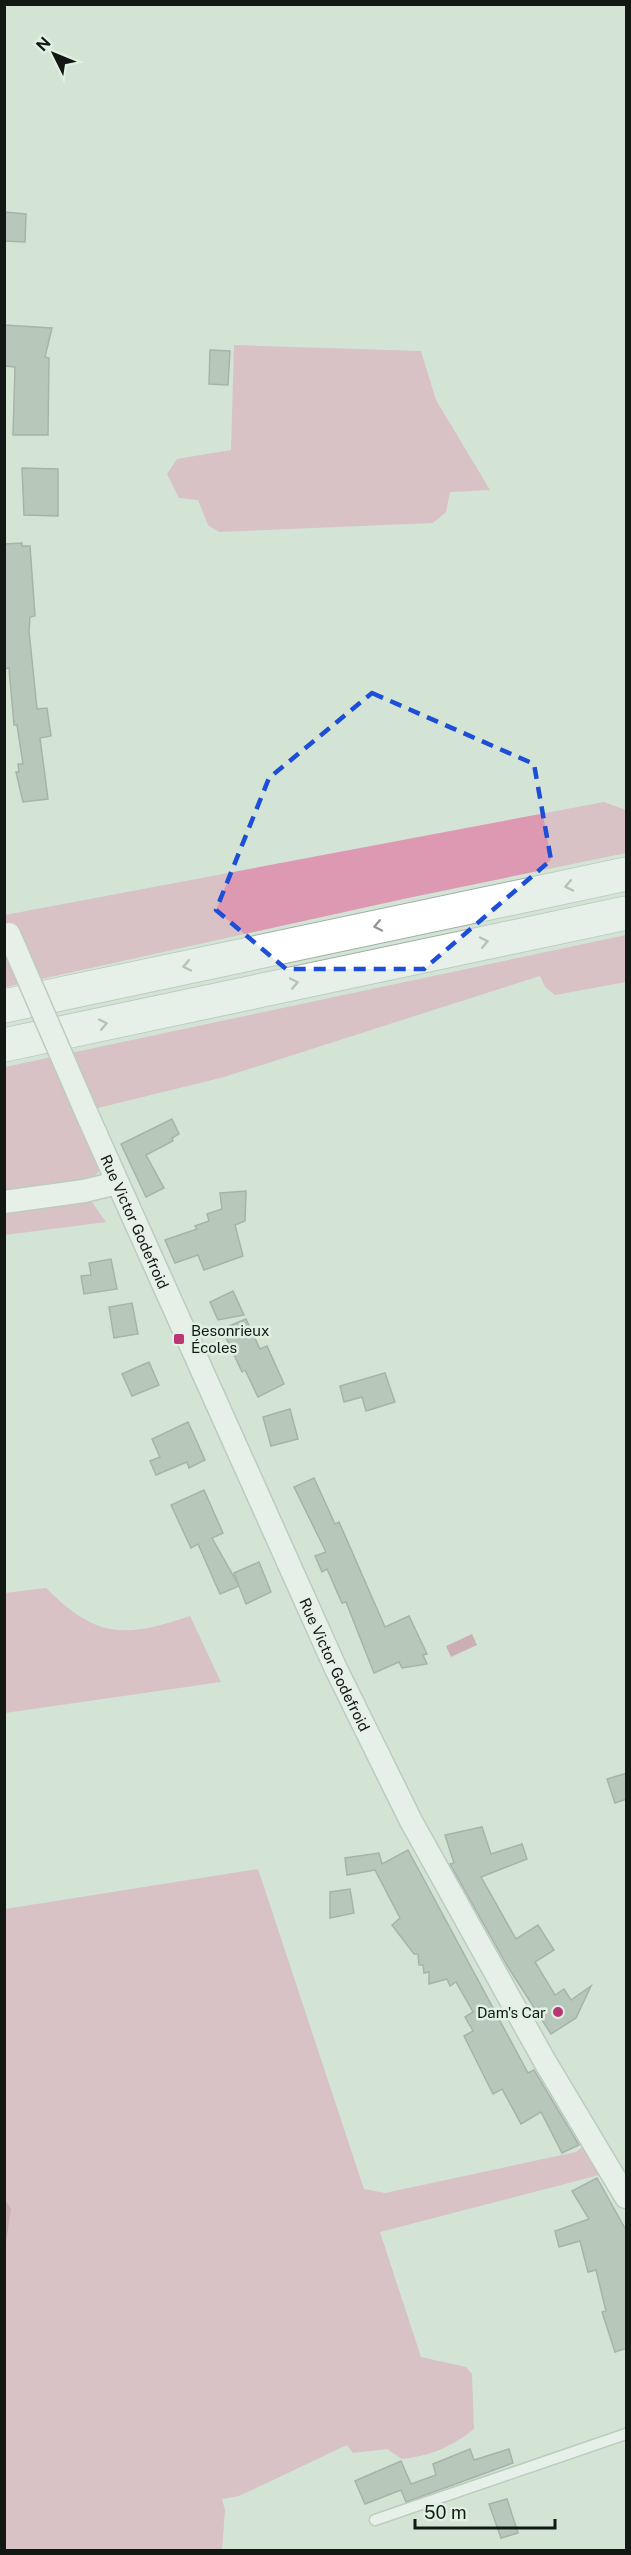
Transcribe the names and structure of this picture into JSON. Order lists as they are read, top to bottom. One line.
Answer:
{"streets":{"street":["Rue Victor Godefroid"]},"places":{"transit":["Besonrieux Écoles"],"other":["Dam's Car"]},"scale_bar":"50 m","north":"top left"}
